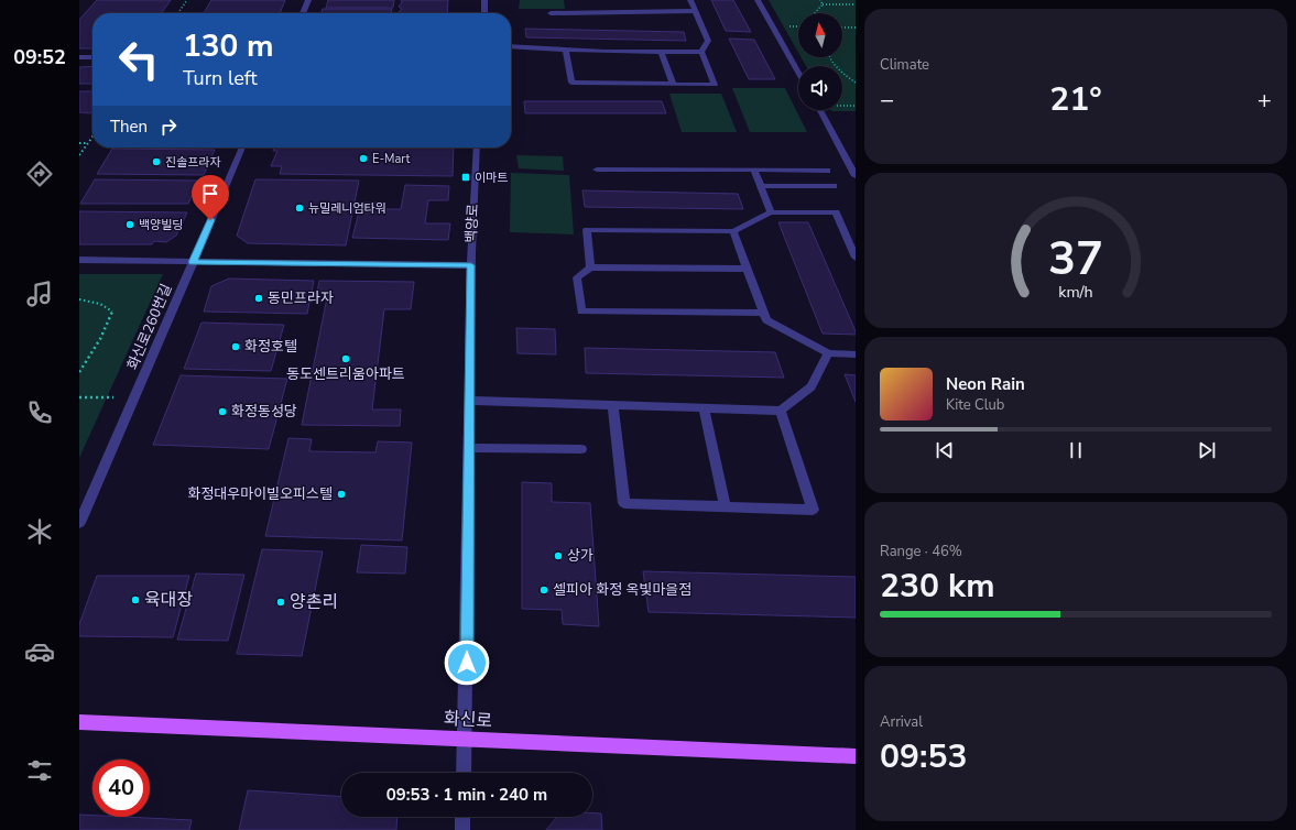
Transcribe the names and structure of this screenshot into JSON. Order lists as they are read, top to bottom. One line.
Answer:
{"streets":{"main road":["화신로"],"street":["백양로","화신로260번길"]},"crossings":[["백양로","화신로"]],"places":{"other":["E-Mart","진솔프라자","뉴밀레니엄타워","백양빌딩","동민프라자","화정호텔","동도센트리움아파트","화정동성당","화정대우마이빌오피스텔","상가","셀피아 화정 옥빛마을점","육대장","양촌리"],"transit":["이마트"]},"north":"top","page":{"tabs":"09:52","tile":["Climate",["Range · 46%","230 km"],["Arrival","09:53"]],"turn":["130 m","Turn left"],"heat":["−","21°","+"],"then":"Then","song":["Neon Rain","Kite Club"],"limit":"40","trip":"09:53 · 1 min · 240 m","gauge":["37","km/h"]}}
